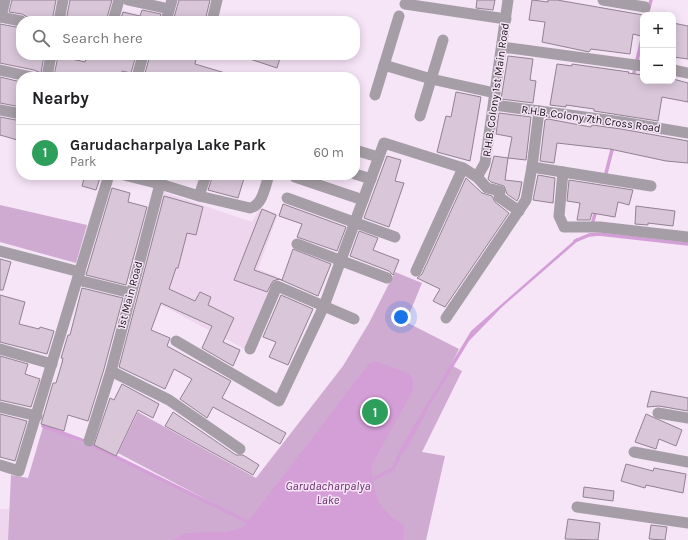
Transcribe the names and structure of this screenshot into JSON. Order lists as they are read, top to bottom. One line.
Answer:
{"streets":{"street":["R.H.B. Colony 1st Main Road","R.H.B. Colony 7th Cross Road","1st Main Road"]},"crossings":[["R.H.B. Colony 1st Main Road","R.H.B. Colony 7th Cross Road"]],"water":["Garudacharpalya Lake"],"page":{"map_buttons":["+","−"],"search":"Search here","heading":"Nearby","list":[{"mark":"1","name":"Garudacharpalya Lake Park","note":"Park","value":"60 m"}],"pins":"1"}}
